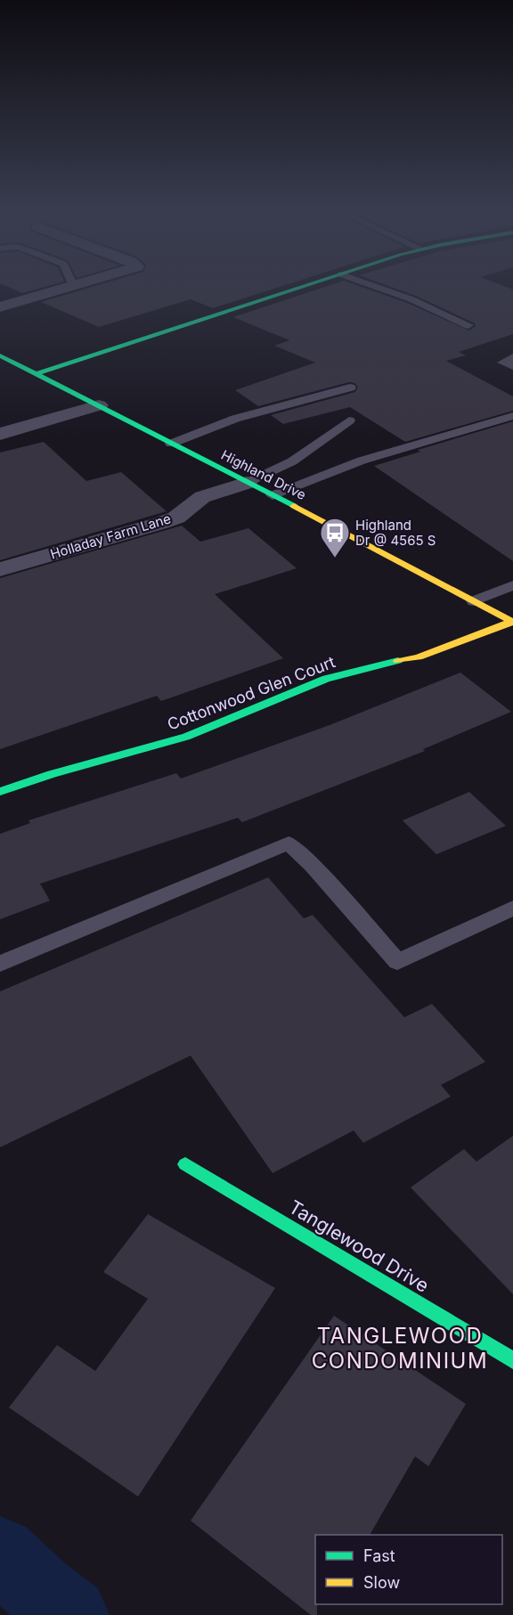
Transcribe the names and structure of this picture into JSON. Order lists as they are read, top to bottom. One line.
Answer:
{"streets":{"street":["Highland Drive","Holladay Farm Lane","Cottonwood Glen Court","Tanglewood Drive"]},"crossings":[["Highland Drive","Holladay Farm Lane"],["Highland Drive","Cottonwood Glen Court"]],"districts":["TANGLEWOOD CONDOMINIUM"],"places":{"bus stop":["Highland Dr @ 4565 S"]},"legend":["Fast","Slow"]}
